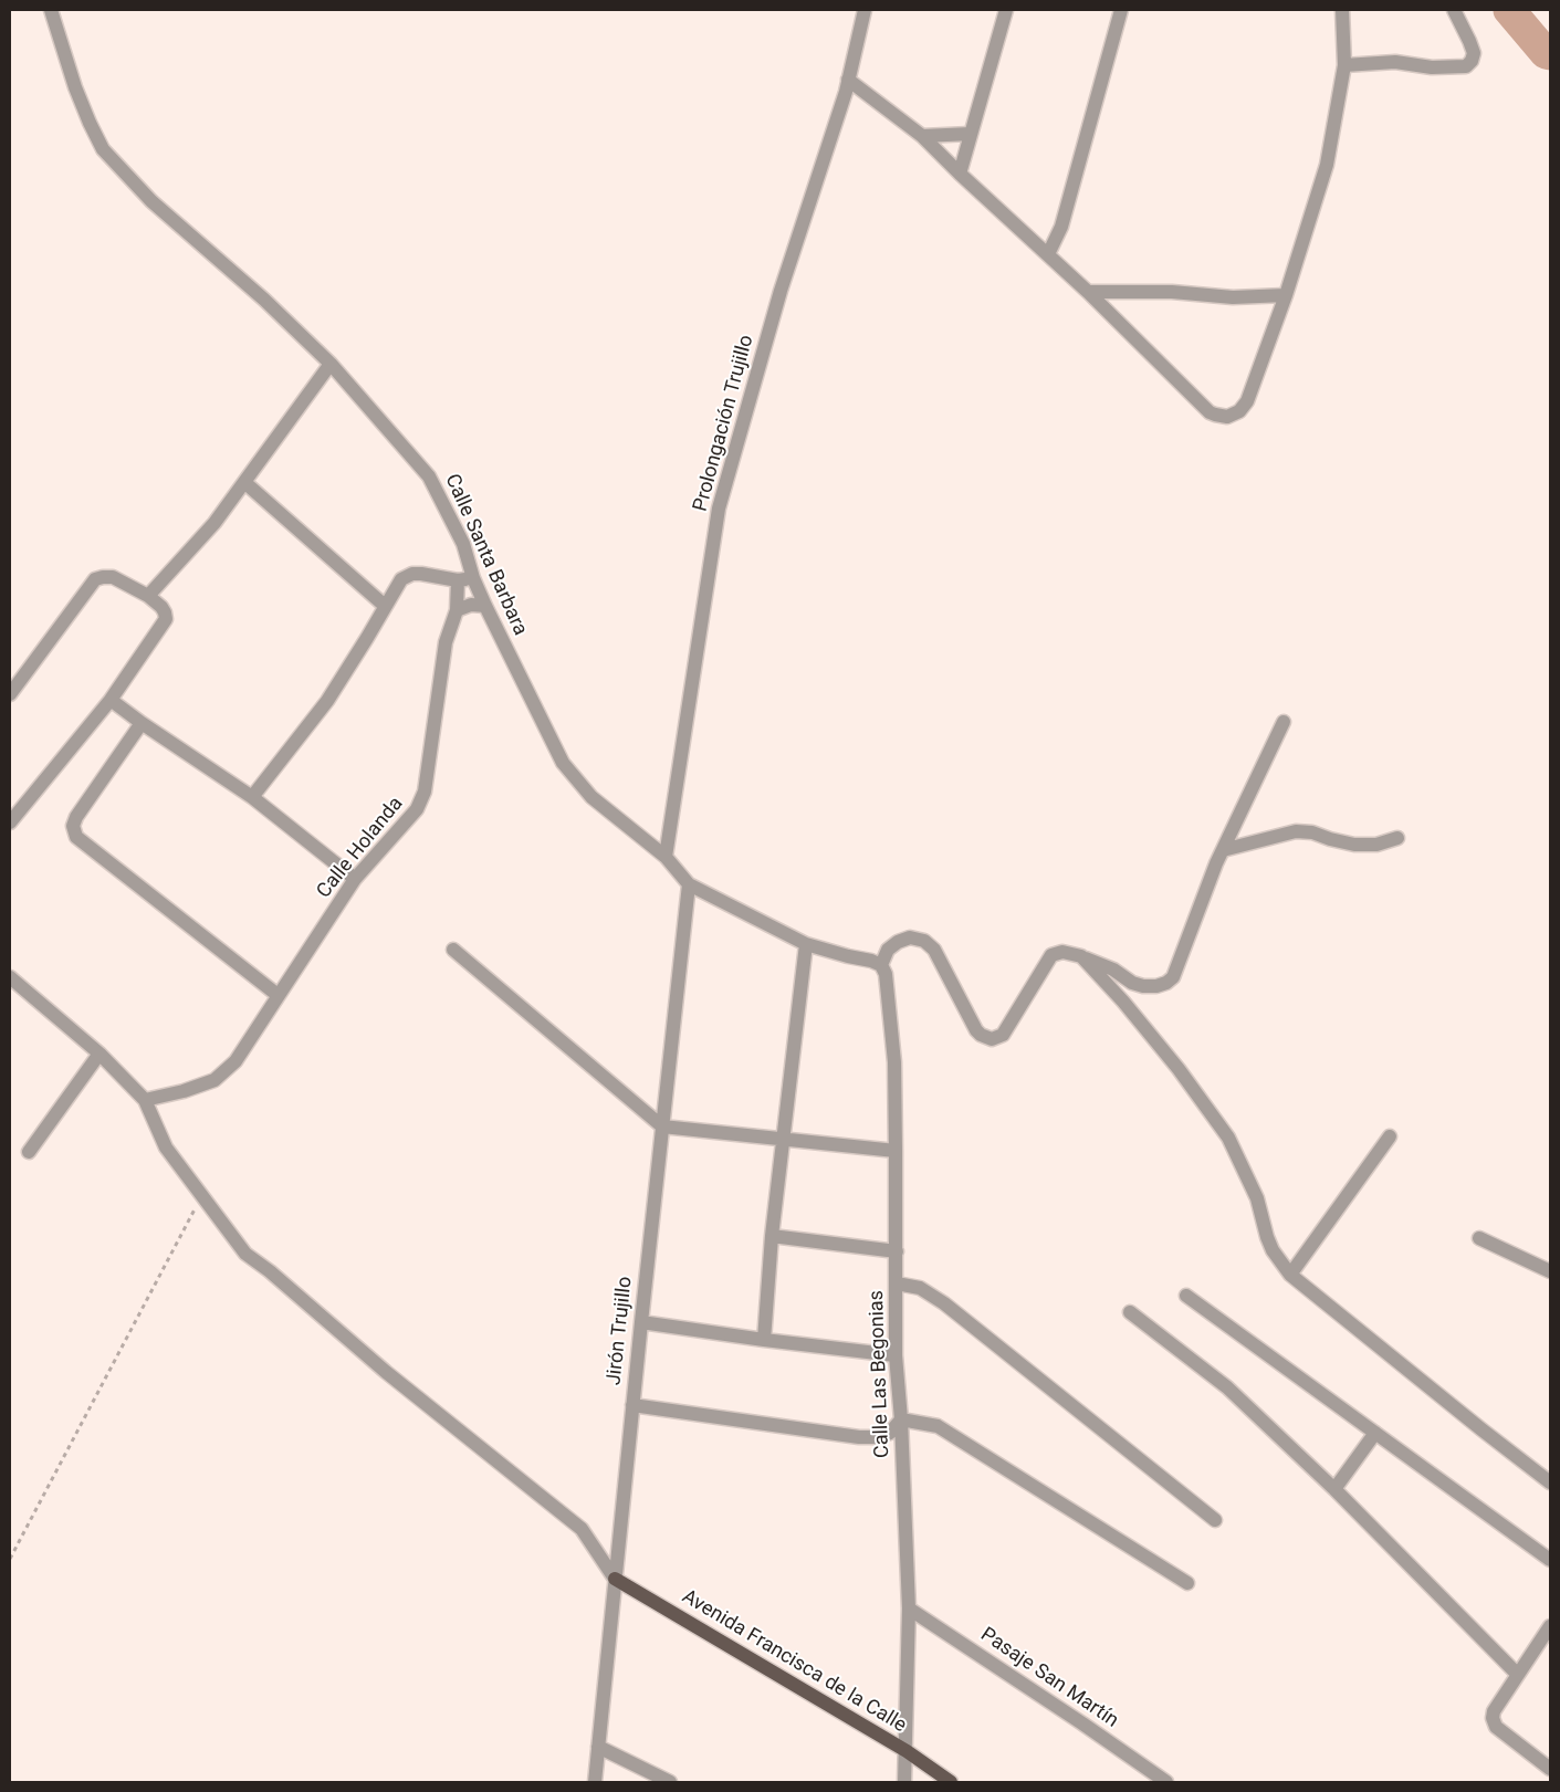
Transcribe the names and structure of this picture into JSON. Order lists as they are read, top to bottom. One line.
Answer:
{"streets":{"main road":["Avenida Francisca de la Calle"],"street":["Prolongación Trujillo","Calle Santa Barbara","Calle Holanda","Jirón Trujillo","Calle Las Begonias","Pasaje San Martín"]},"crossings":[["Prolongación Trujillo","Calle Santa Barbara"],["Calle Santa Barbara","Jirón Trujillo"],["Calle Santa Barbara","Calle Las Begonias"],["Jirón Trujillo","Avenida Francisca de la Calle"],["Calle Las Begonias","Avenida Francisca de la Calle"],["Calle Las Begonias","Pasaje San Martín"]]}
